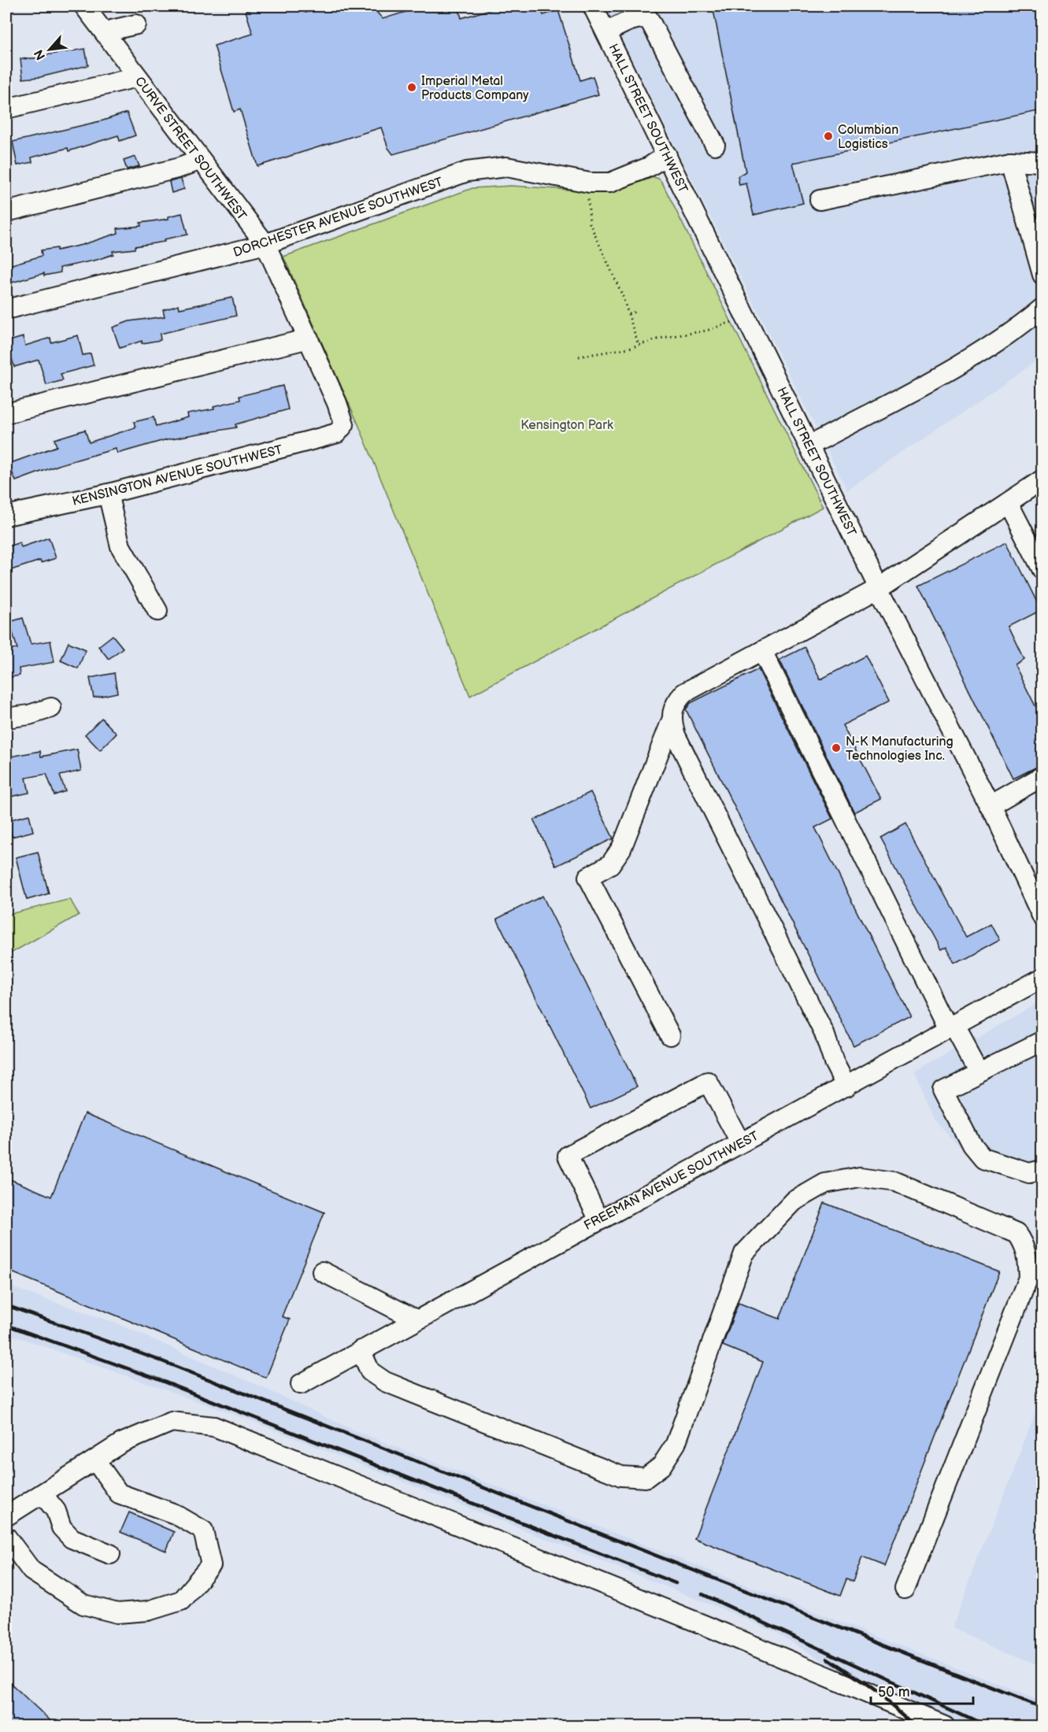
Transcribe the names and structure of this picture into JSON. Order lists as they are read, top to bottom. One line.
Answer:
{"streets":{"street":["HALL STREET SOUTHWEST","CURVE STREET SOUTHWEST","DORCHESTER AVENUE SOUTHWEST","KENSINGTON AVENUE SOUTHWEST","FREEMAN AVENUE SOUTHWEST"]},"crossings":[["HALL STREET SOUTHWEST","DORCHESTER AVENUE SOUTHWEST"],["CURVE STREET SOUTHWEST","DORCHESTER AVENUE SOUTHWEST"],["CURVE STREET SOUTHWEST","KENSINGTON AVENUE SOUTHWEST"]],"parks":["Kensington Park"],"places":["Imperial Metal Products Company","Columbian Logistics","N-K Manufacturing Technologies Inc."],"scale_bar":"50 m","north":"bottom left"}
